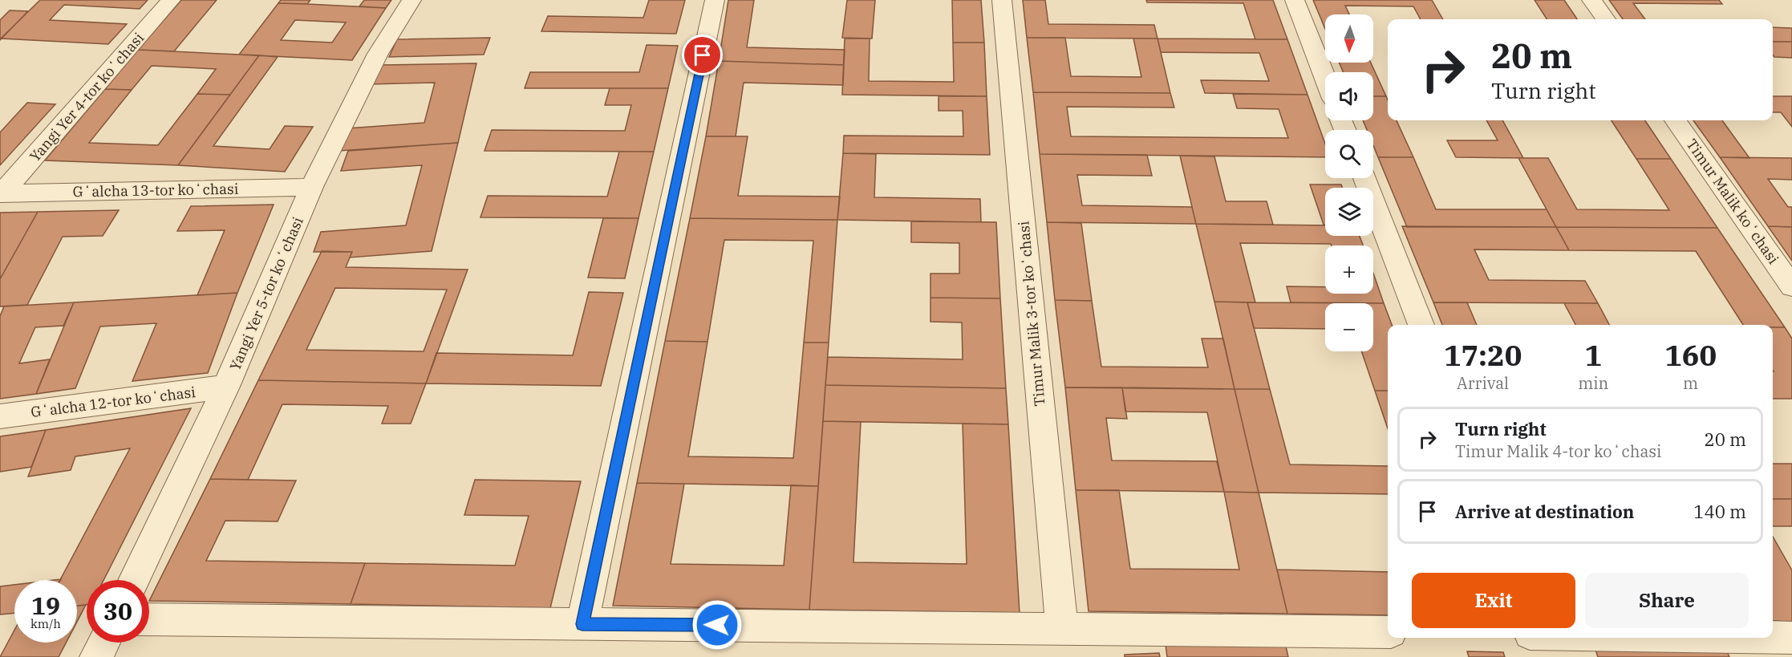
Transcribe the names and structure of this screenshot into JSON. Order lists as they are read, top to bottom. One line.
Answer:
{"streets":{"street":["Yangi Yer 4-tor koʻchasi","Gʻalcha 13-tor koʻchasi","Timur Malik koʻchasi","Yangi Yer 5-tor koʻchasi","Timur Malik 3-tor koʻchasi","Gʻalcha 12-tor koʻchasi"]},"crossings":[["Yangi Yer 4-tor koʻchasi","Gʻalcha 13-tor koʻchasi"],["Gʻalcha 13-tor koʻchasi","Yangi Yer 5-tor koʻchasi"],["Yangi Yer 5-tor koʻchasi","Gʻalcha 12-tor koʻchasi"]],"north":"bottom","page":{"map_buttons":["+","−"],"turn":["20 m","Turn right"],"eta":["17:20","Arrival","1","min","160","m"],"list":[{"name":"Turn right","note":"Timur Malik 4-tor koʻchasi","value":"20 m"},{"name":"Arrive at destination","value":"140 m"}],"buttons":["Exit","Share"],"speed":"19 km/h","limit":"30"}}
